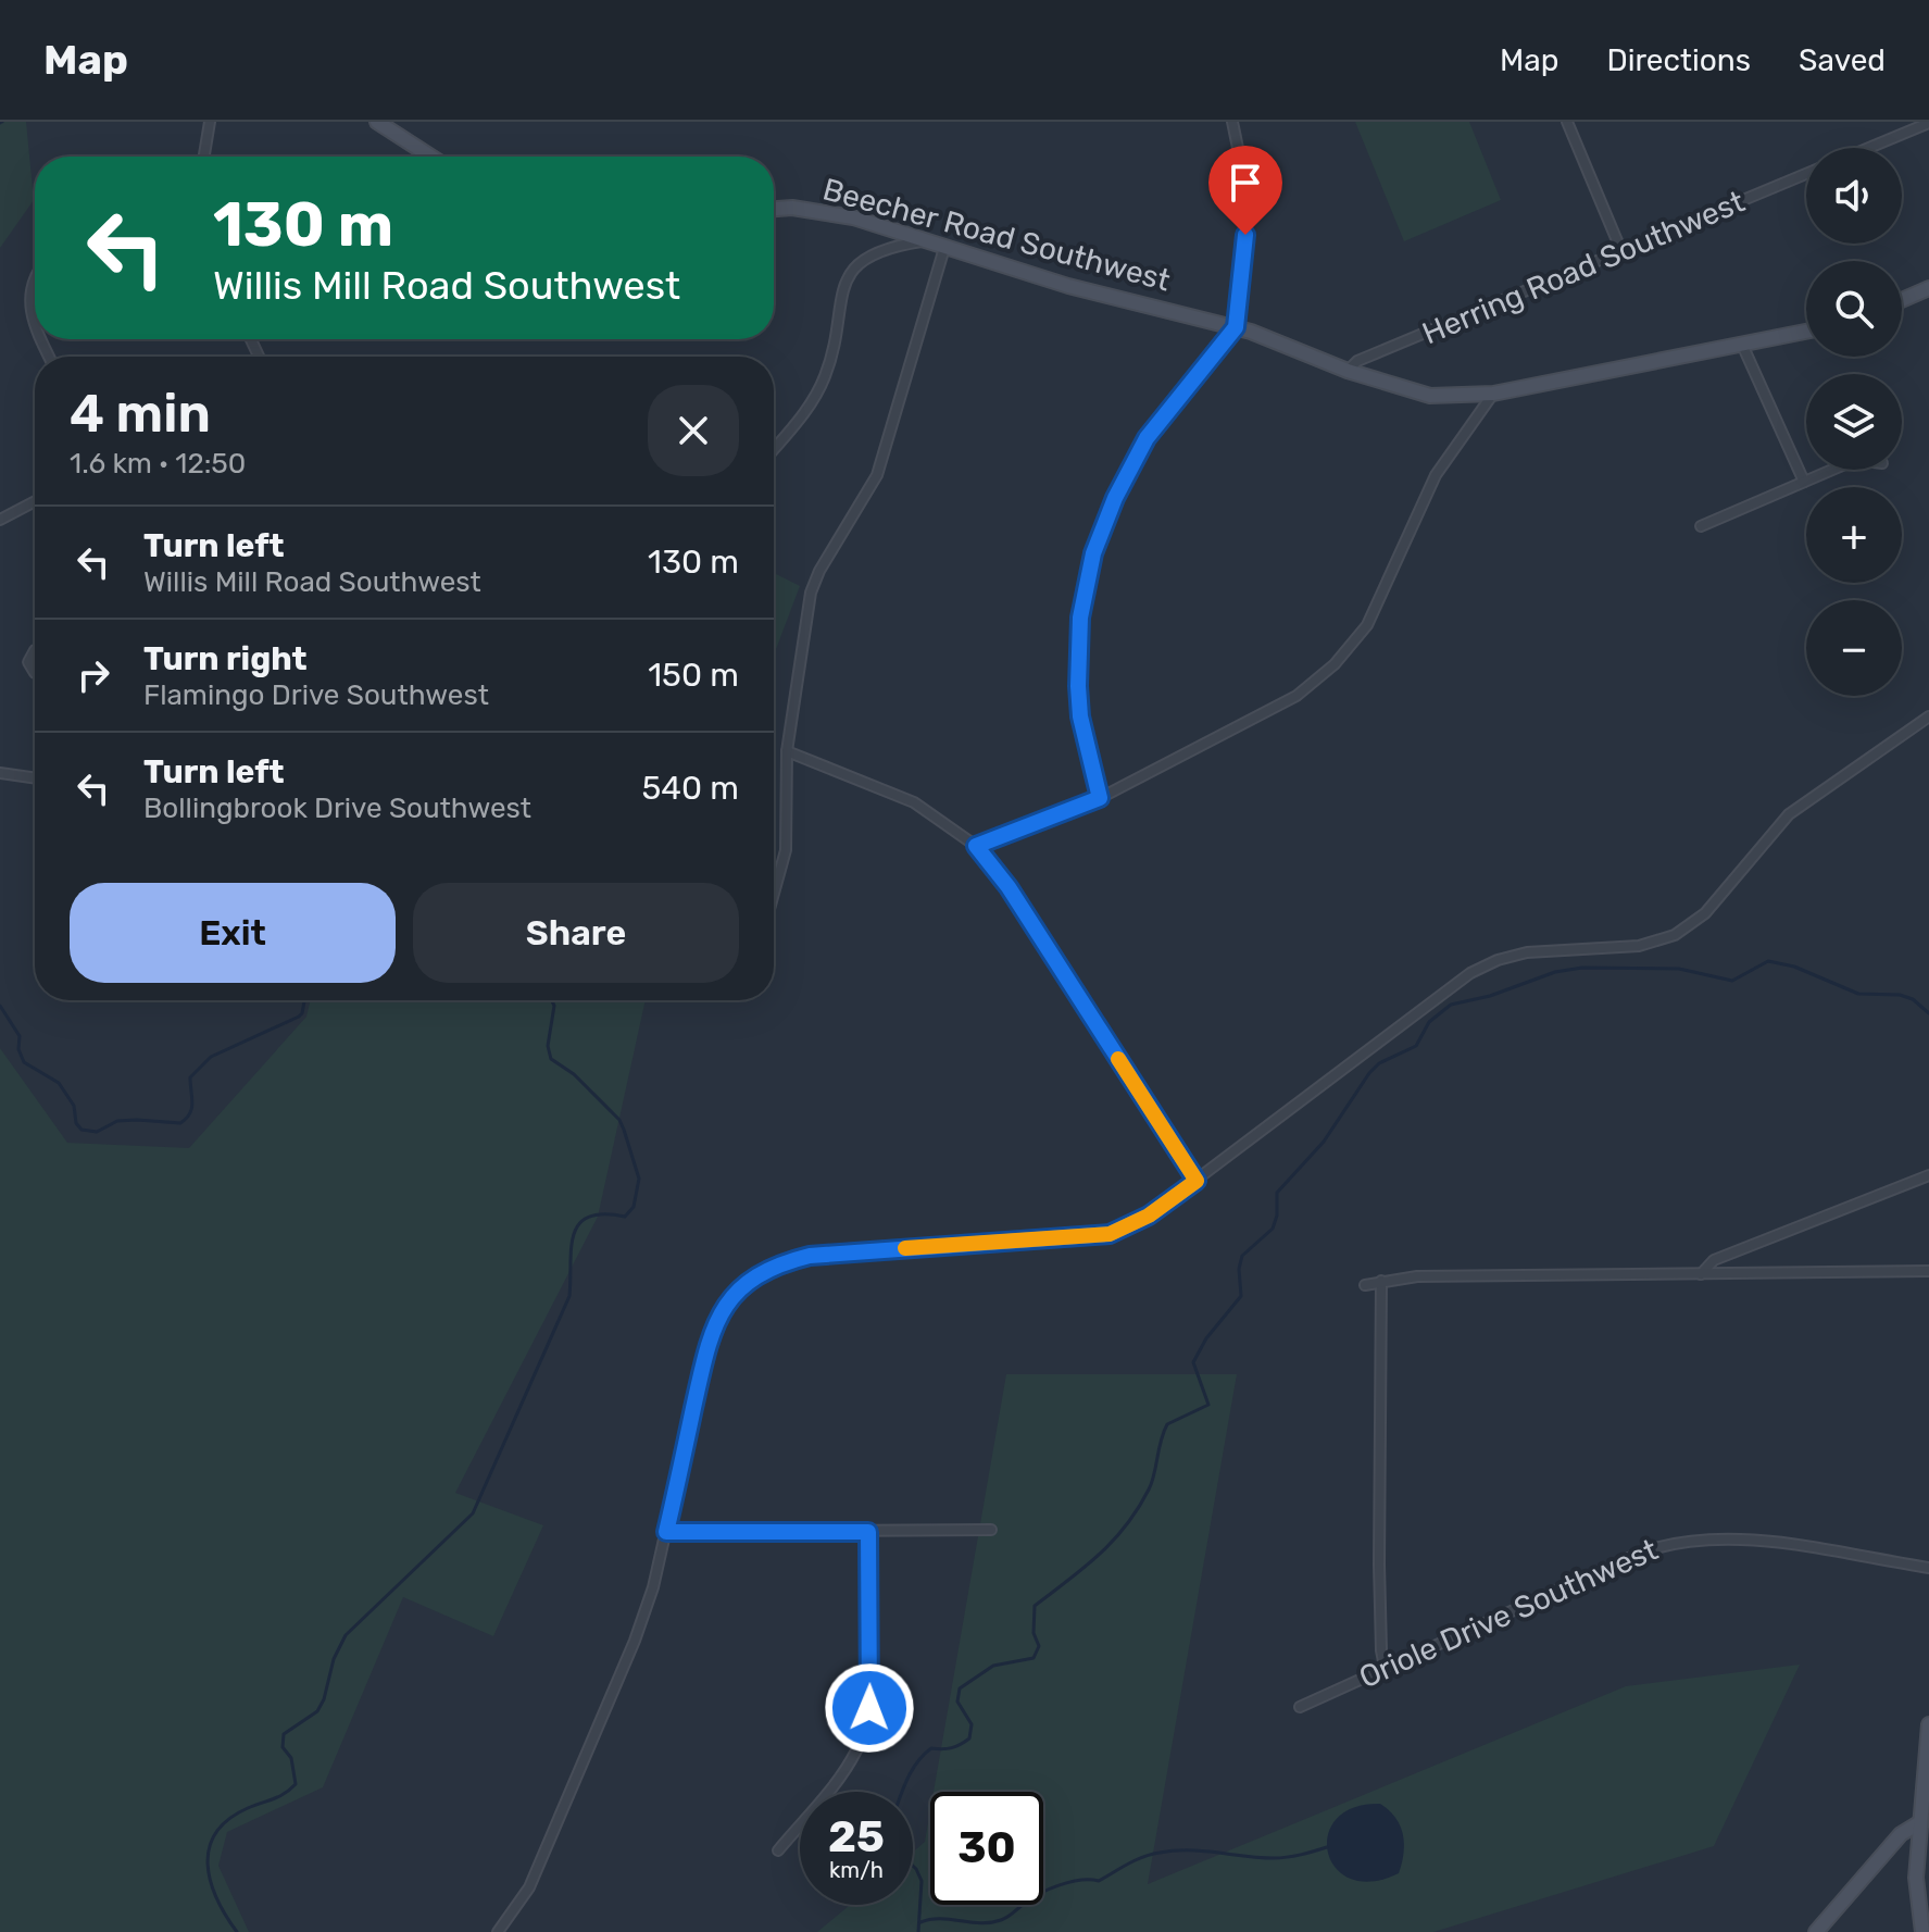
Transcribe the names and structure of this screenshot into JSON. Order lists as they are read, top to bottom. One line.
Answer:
{"streets":{"street":["Beecher Road Southwest","Herring Road Southwest","Oriole Drive Southwest"]},"crossings":[["Beecher Road Southwest","Herring Road Southwest"]],"page":{"header":"Map","nav":["Map","Directions","Saved"],"map_buttons":["+","−"],"turn":["130 m","Willis Mill Road Southwest"],"heading":["4 min","1.6 km · 12:50"],"list":[{"name":"Turn left","note":"Willis Mill Road Southwest","value":"130 m"},{"name":"Turn right","note":"Flamingo Drive Southwest","value":"150 m"},{"name":"Turn left","note":"Bollingbrook Drive Southwest","value":"540 m"}],"buttons":["Exit","Share"],"speed":"25 km/h","limit":"30"}}
